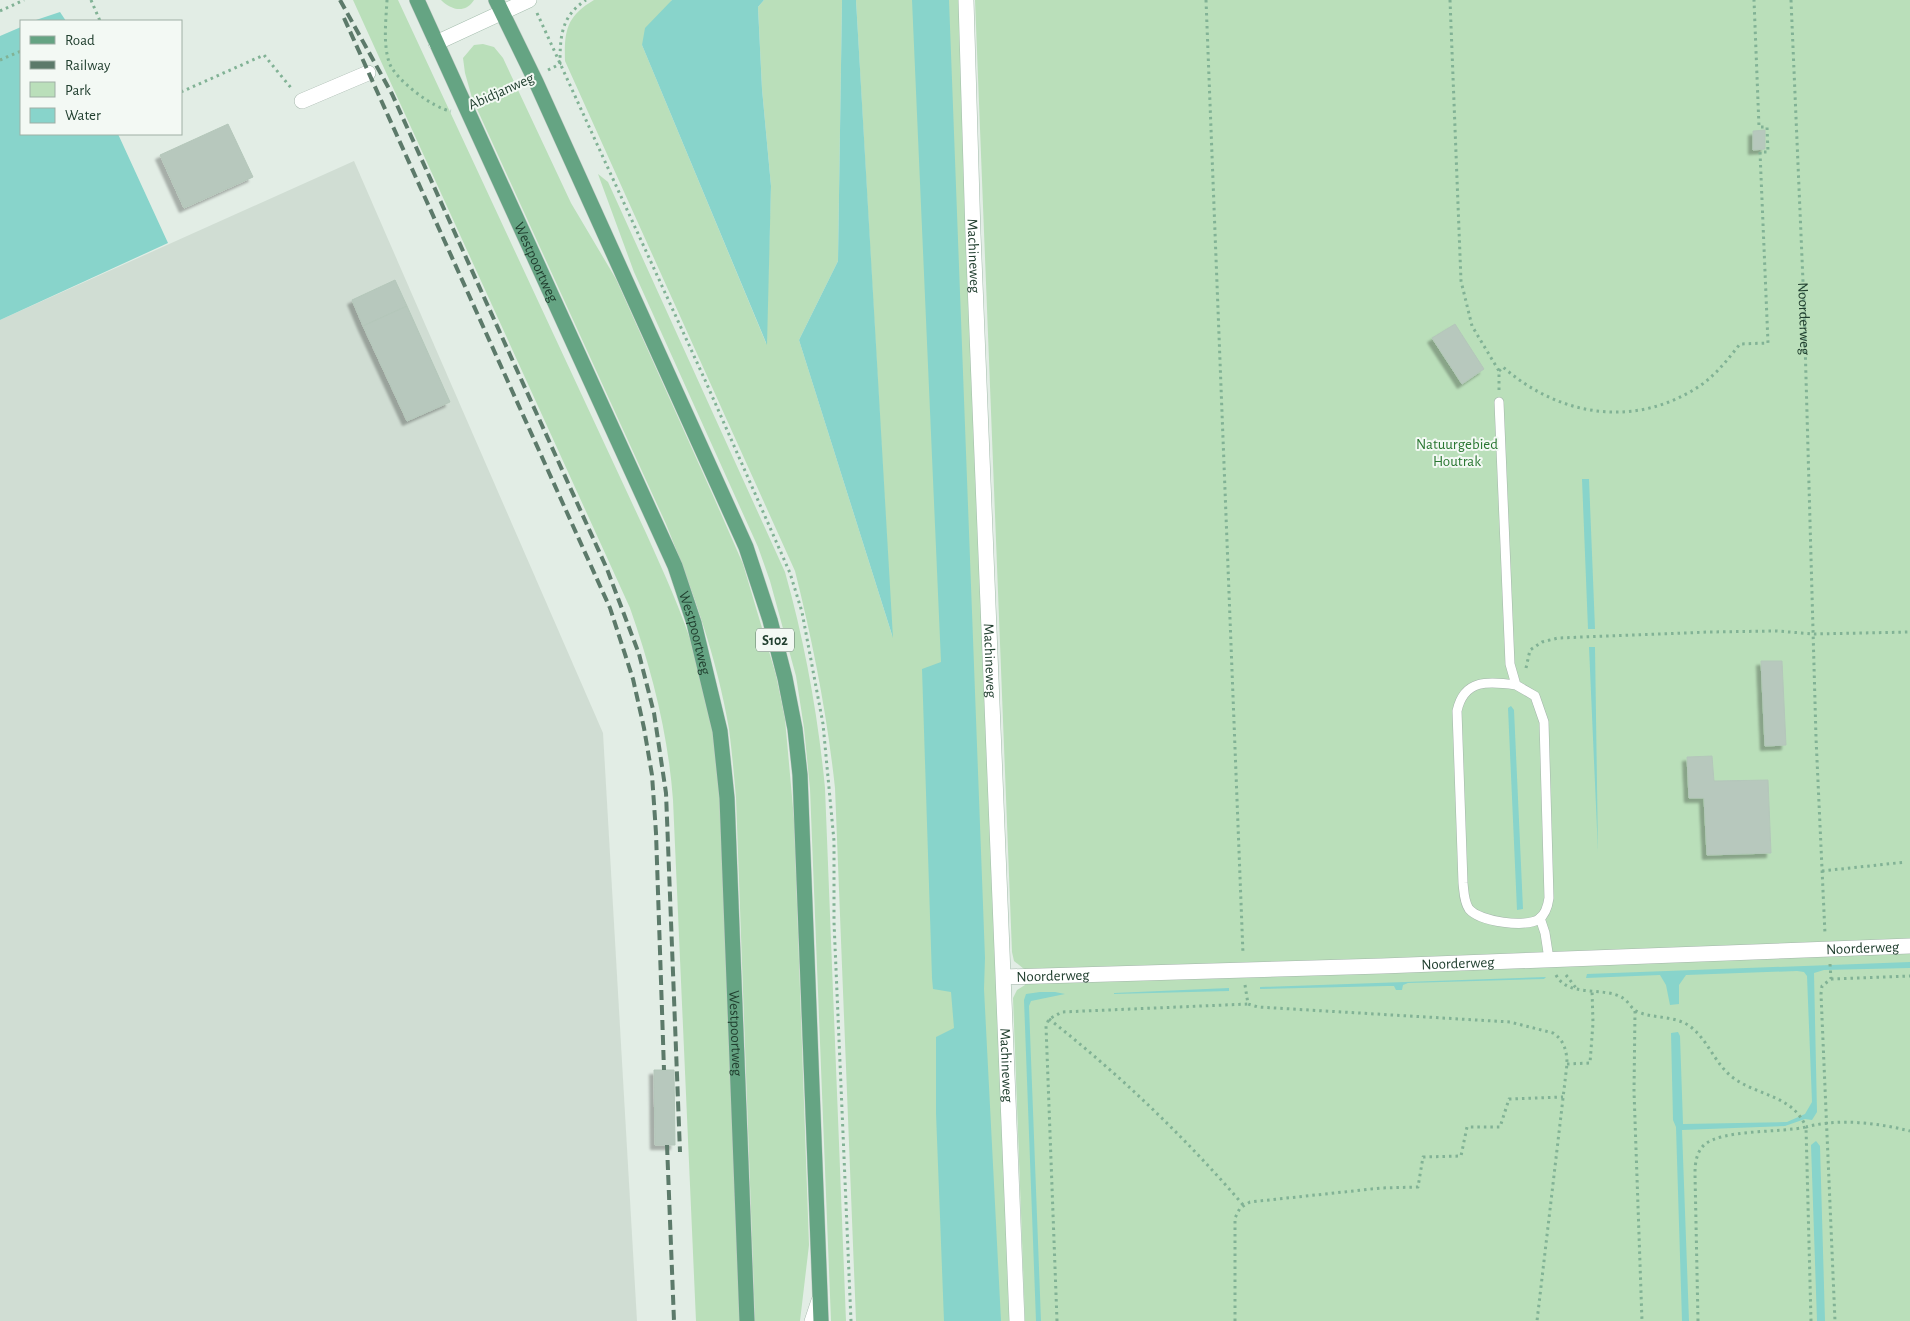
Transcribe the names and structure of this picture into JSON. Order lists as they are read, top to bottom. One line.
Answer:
{"streets":{"main road":["Westpoortweg","S102"],"street":["Machineweg","Noorderweg"],"path":["Abidjanweg"]},"crossings":[["Abidjanweg","Westpoortweg"],["Abidjanweg","S102"],["Machineweg","Noorderweg"]],"parks":["Natuurgebied Houtrak"],"legend":["Road","Railway","Park","Water"]}
